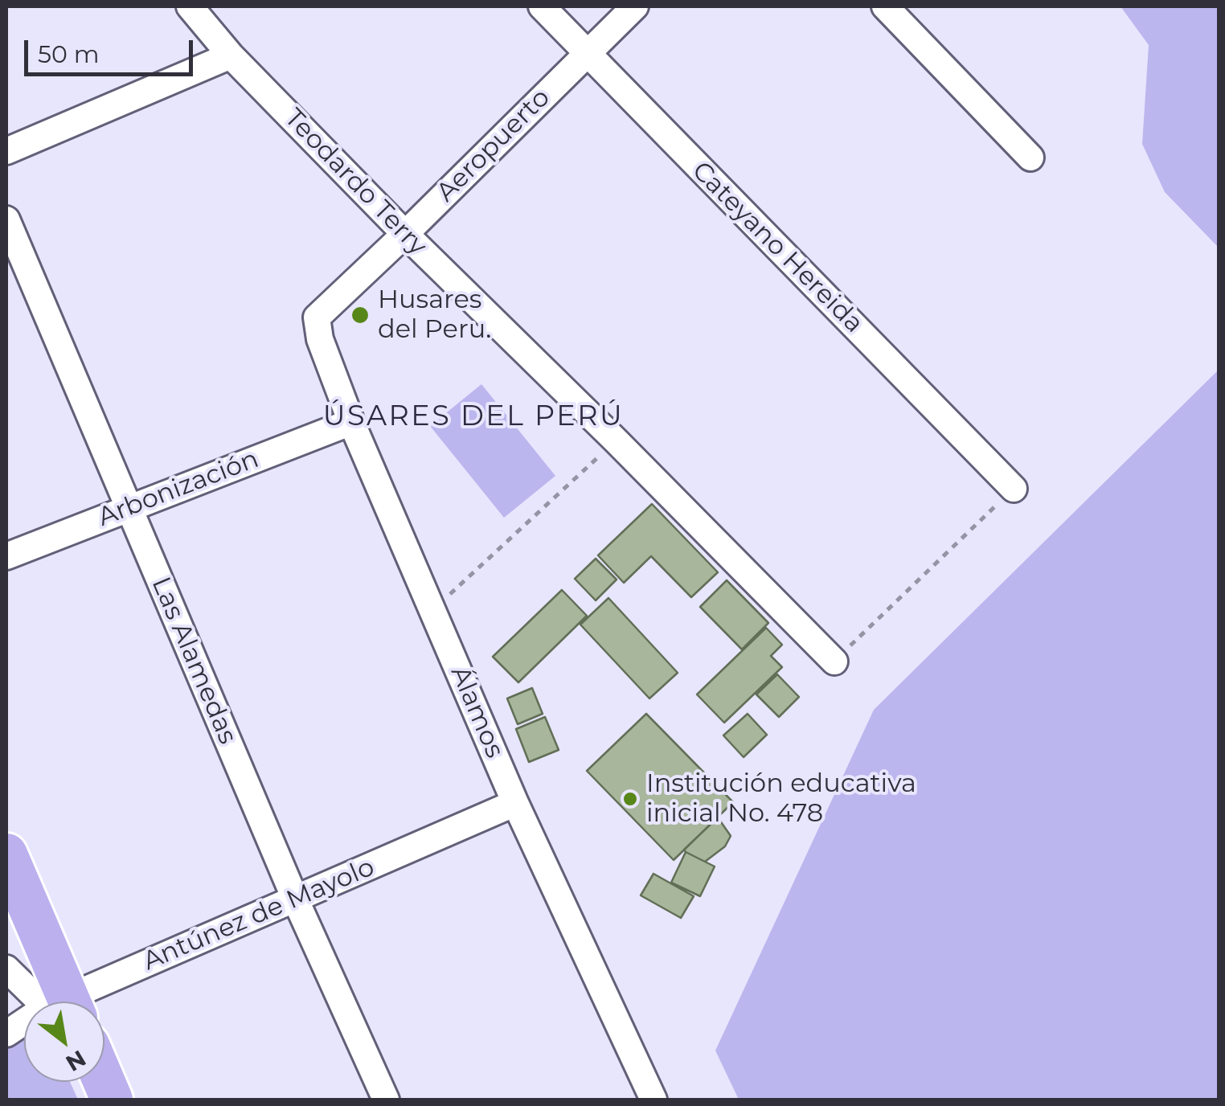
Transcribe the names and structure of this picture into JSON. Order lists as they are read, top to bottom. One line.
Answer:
{"streets":{"street":["Aeropuerto","Teodardo Terry","Cateyano Hereida","Arbonización","Las Alamedas","Álamos","Antúnez de Mayolo"]},"crossings":[["Aeropuerto","Teodardo Terry"],["Aeropuerto","Cateyano Hereida"],["Aeropuerto","Álamos"],["Arbonización","Las Alamedas"],["Arbonización","Álamos"],["Las Alamedas","Antúnez de Mayolo"],["Álamos","Antúnez de Mayolo"]],"districts":["ÚSARES DEL PERÚ"],"places":["Husares del Peru.","Institución educativa inicial No. 478"],"scale_bar":"50 m","north":"bottom right"}
